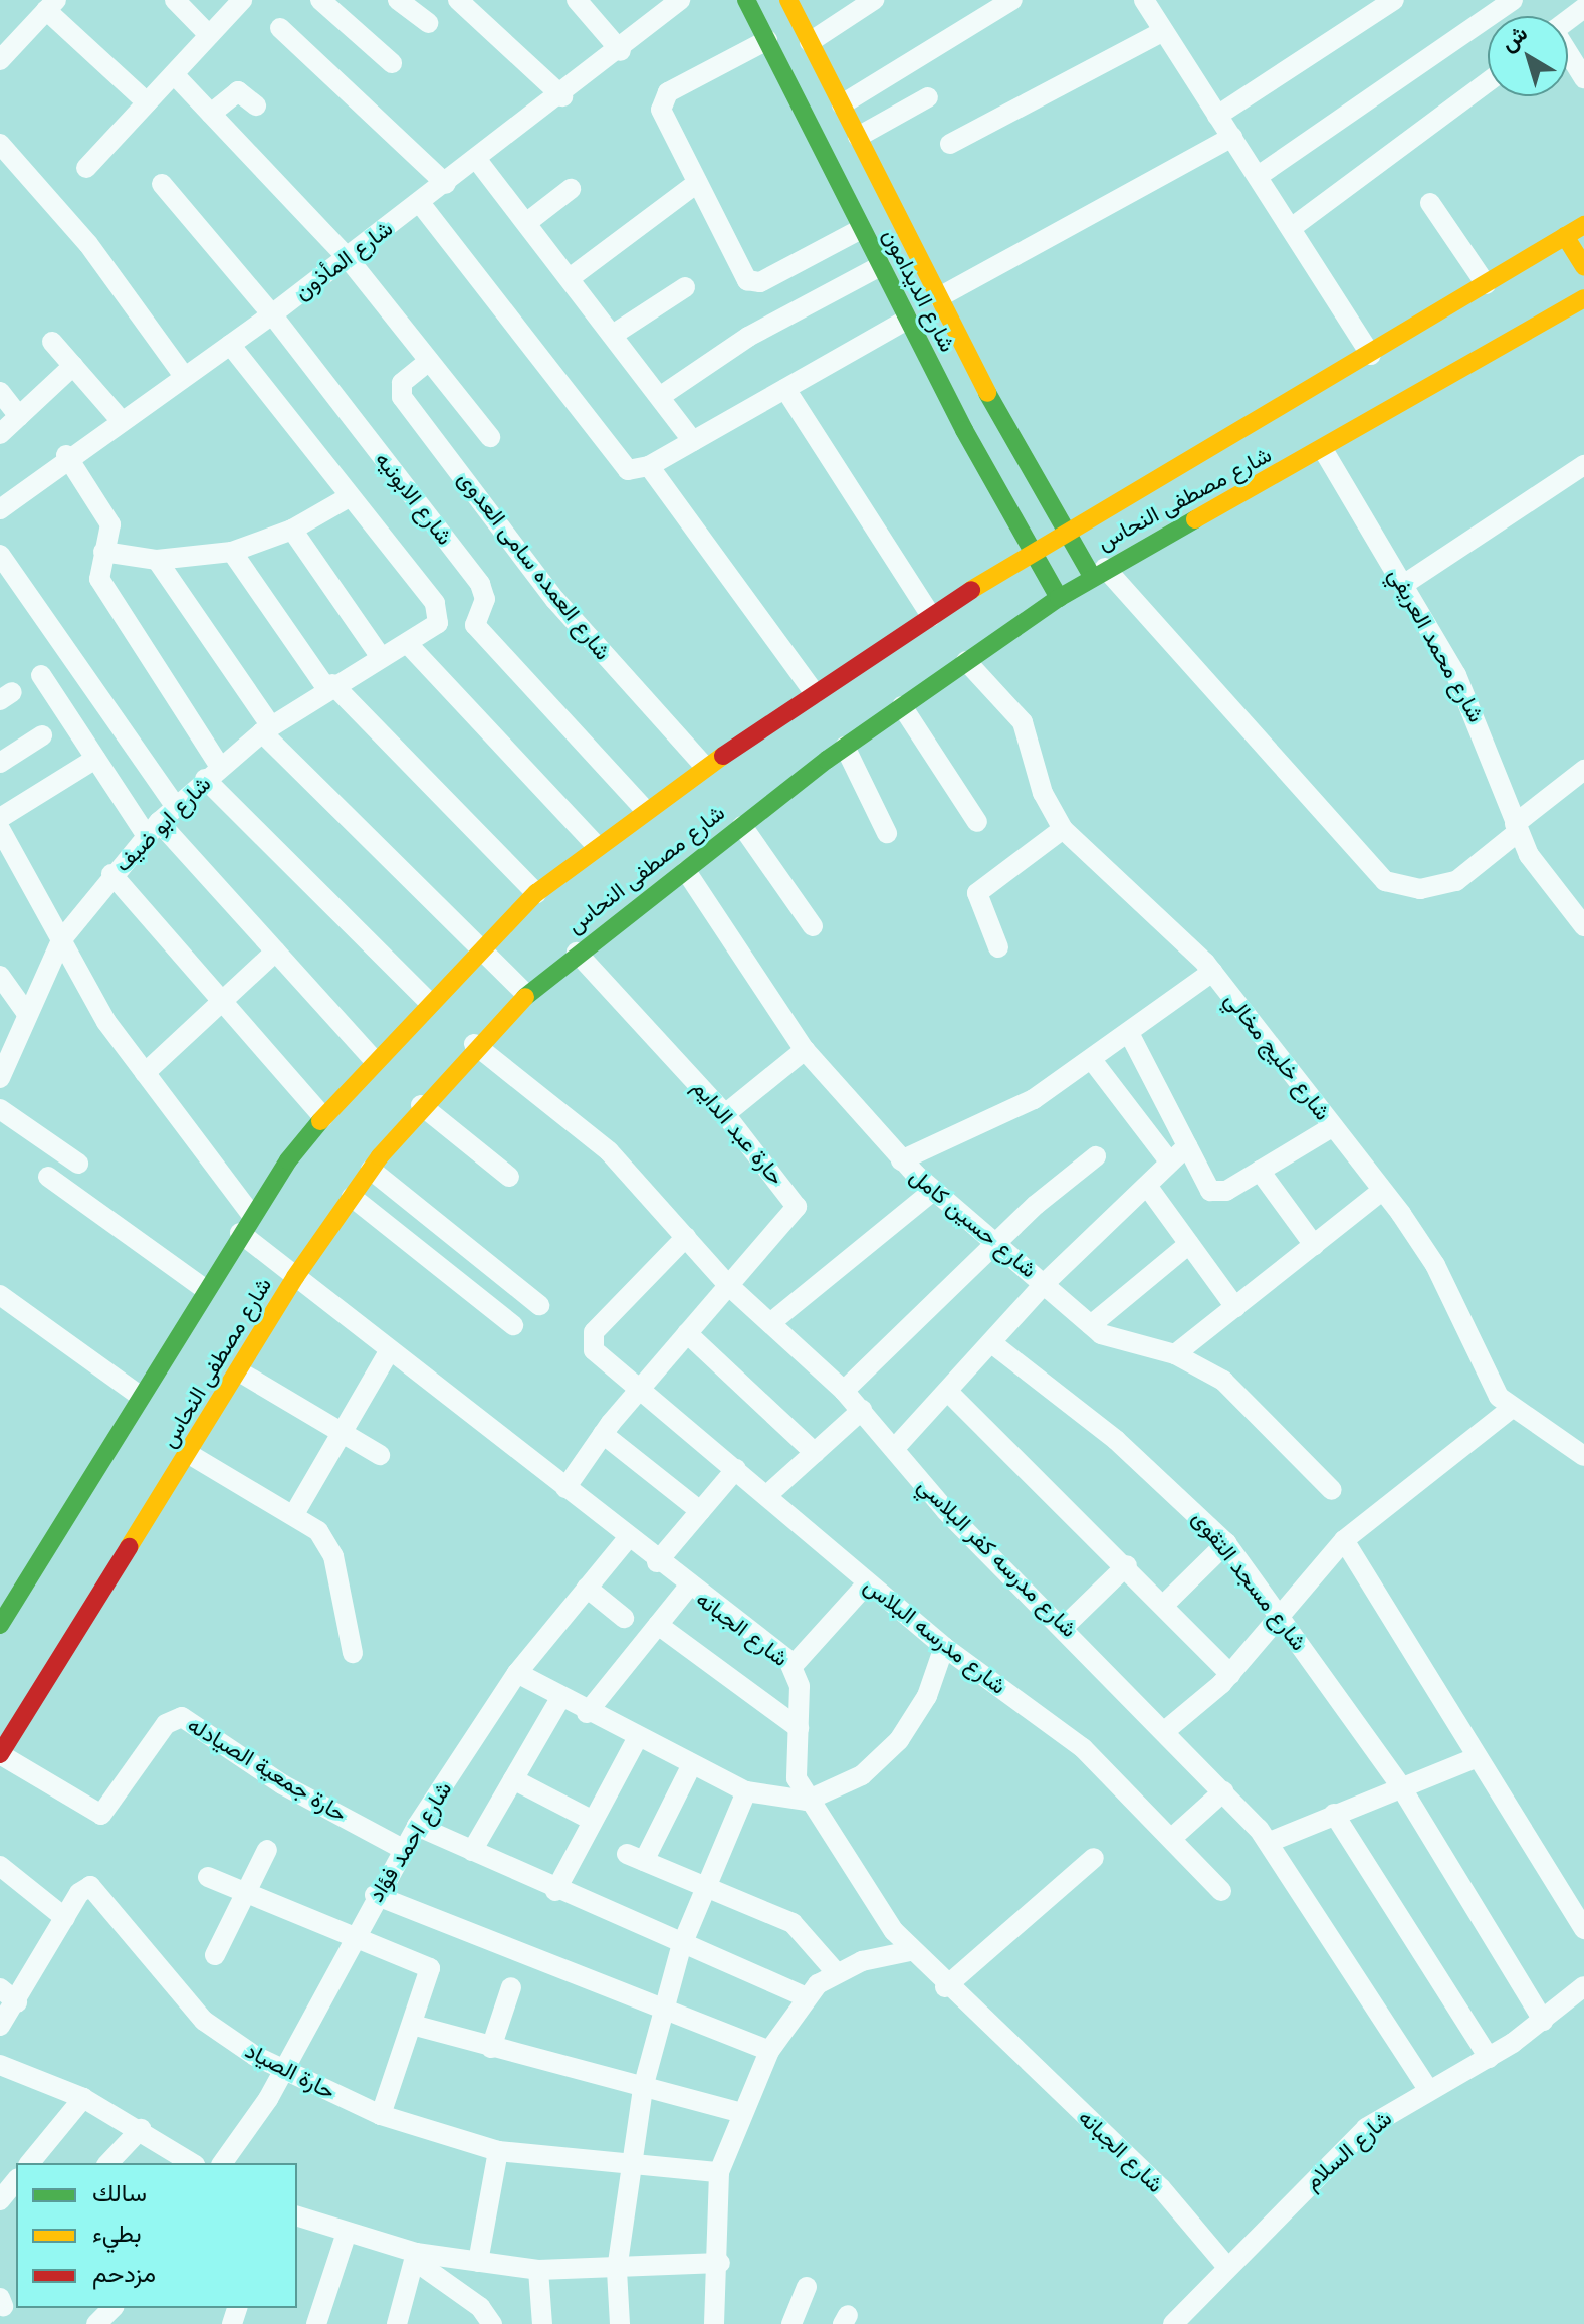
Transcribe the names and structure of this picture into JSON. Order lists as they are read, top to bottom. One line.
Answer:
{"streets":{"street":["شارع المأذون","شارع الديدامون","شارع الابونيه","شارع مصطفى النحاس","شارع العمده سامى العدوى","شارع محمد العريفي","شارع ابو ضيف","شارع خليج مخالي","حارة عبد الدايم","شارع حسين كامل","شارع مدرسه كفر البلاسي","شارع مسجد التقوى","شارع الجبانه","شارع مدرسه البلاس","حارة جمعية الصيادله","شارع احمد فؤاد","حارة الصياد","شارع السلام"]},"crossings":[["شارع المأذون","شارع الابونيه"],["شارع الديدامون","شارع مصطفى النحاس"],["شارع الابونيه","شارع مصطفى النحاس"],["شارع مصطفى النحاس","شارع العمده سامى العدوى"],["شارع مصطفى النحاس","شارع محمد العريفي"],["شارع مصطفى النحاس","شارع خليج مخالي"],["شارع مصطفى النحاس","حارة عبد الدايم"],["شارع مصطفى النحاس","شارع حسين كامل"],["شارع مصطفى النحاس","شارع مدرسه كفر البلاسي"],["شارع مصطفى النحاس","شارع الجبانه"],["شارع مصطفى النحاس","حارة جمعية الصيادله"],["حارة عبد الدايم","شارع مدرسه كفر البلاسي"],["حارة عبد الدايم","شارع الجبانه"],["حارة عبد الدايم","شارع مدرسه البلاس"],["شارع مدرسه كفر البلاسي","شارع مدرسه البلاس"],["شارع مدرسه كفر البلاسي","شارع السلام"],["شارع مسجد التقوى","شارع السلام"],["شارع الجبانه","شارع احمد فؤاد"],["شارع الجبانه","شارع السلام"],["حارة جمعية الصيادله","شارع احمد فؤاد"],["شارع احمد فؤاد","حارة الصياد"]],"legend":["سالك","بطيء","مزدحم"],"north":"top left"}
